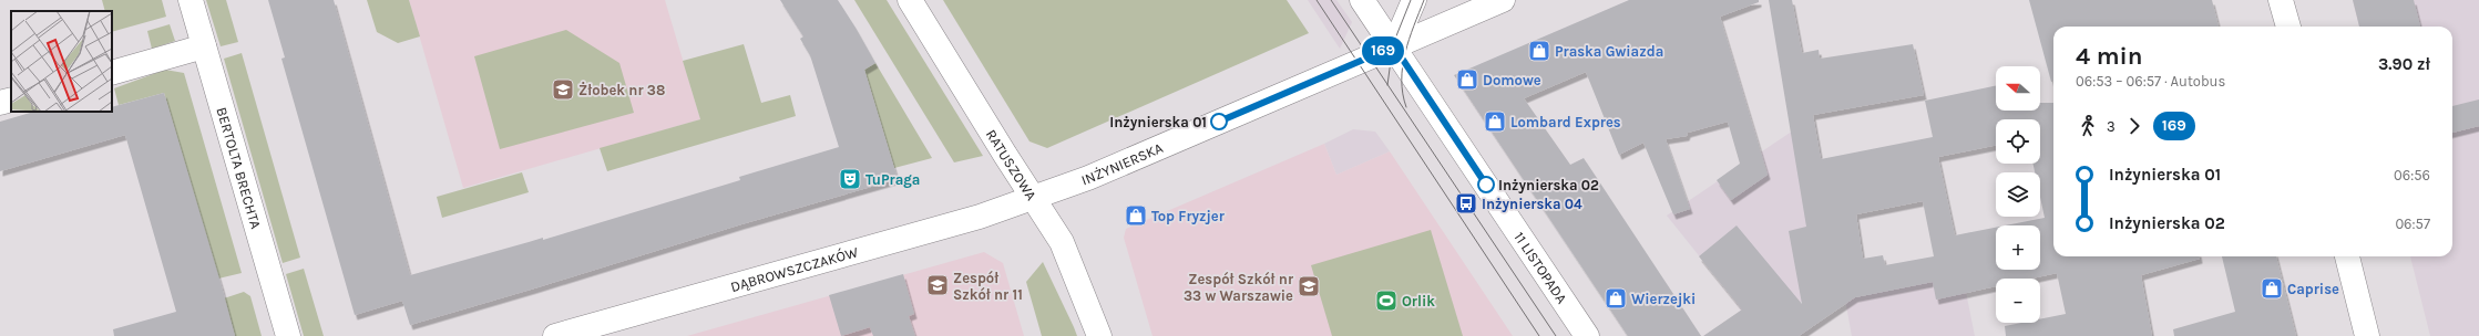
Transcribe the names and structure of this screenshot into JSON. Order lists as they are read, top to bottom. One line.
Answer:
{"streets":{"street":["INŻYNIERSKA","RATUSZOWA","BERTOLTA BRECHTA","DĄBROWSZCZAKÓW","11 LISTOPADA"]},"crossings":[["INŻYNIERSKA","RATUSZOWA"],["INŻYNIERSKA","DĄBROWSZCZAKÓW"],["INŻYNIERSKA","11 LISTOPADA"],["RATUSZOWA","DĄBROWSZCZAKÓW"]],"places":{"shop":["Praska Gwiazda","Domowe","Lombard Expres","Top Fryzjer","Caprise","Wierzejki"],"school or university":["Żłobek nr 38","Zespół Szkół nr 11","Zespół Szkół nr 33 w Warszawie"],"other":["Inżynierska 01","Inżynierska 02"],"theatre":["TuPraga"],"bus stop":["Inżynierska 04"],"sports":["Orlik"]},"lines":["bus line 169"],"north":"left","page":{"on_map":"169","heading":["4 min","06:53 – 06:57 · Autobus","3.90 zł"],"map_buttons":["+","−"],"legs":["3","169"],"list":[{"name":"Inżynierska 01","value":"06:56"},{"name":"Inżynierska 02","value":"06:57"}]}}
